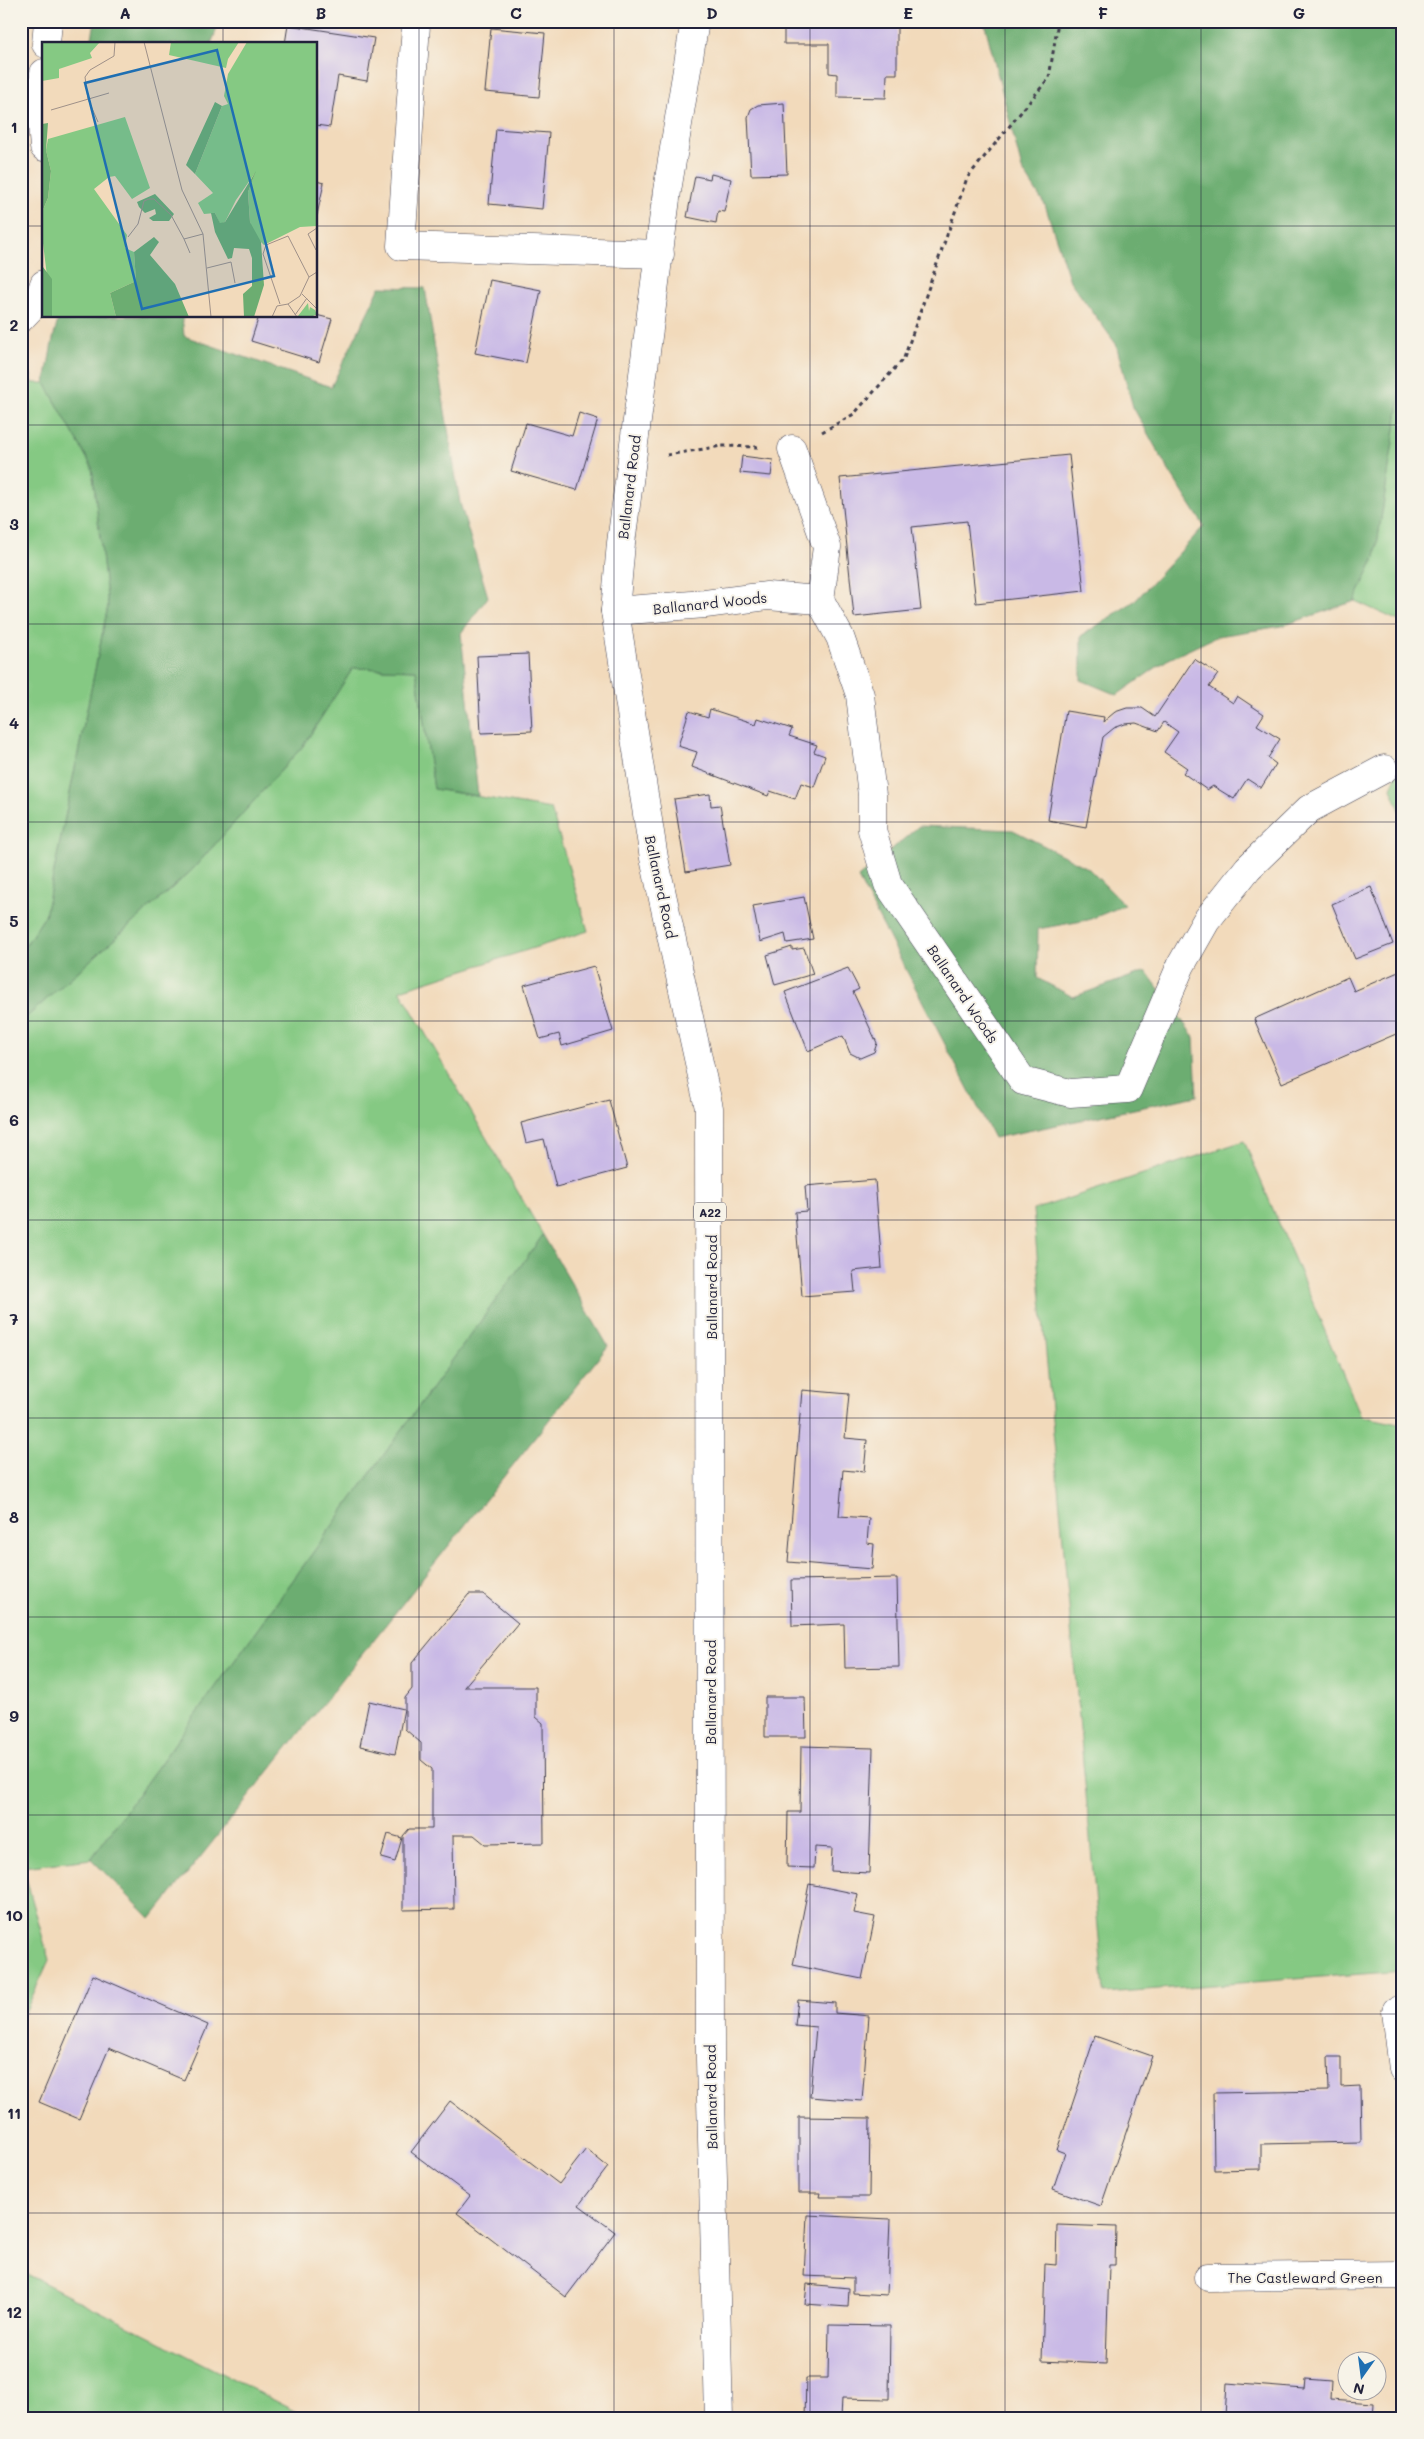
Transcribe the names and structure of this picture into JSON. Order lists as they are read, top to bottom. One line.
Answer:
{"streets":{"main road":["Ballanard Road","Ballanard Woods","A22","The Castleward Green"]},"crossings":[["Ballanard Road","Ballanard Woods"]],"north":"bottom","grid":{"columns":["A","B","C","D","E","F","G"],"rows":["1","2","3","4","5","6","7","8","9","10","11","12"]}}
